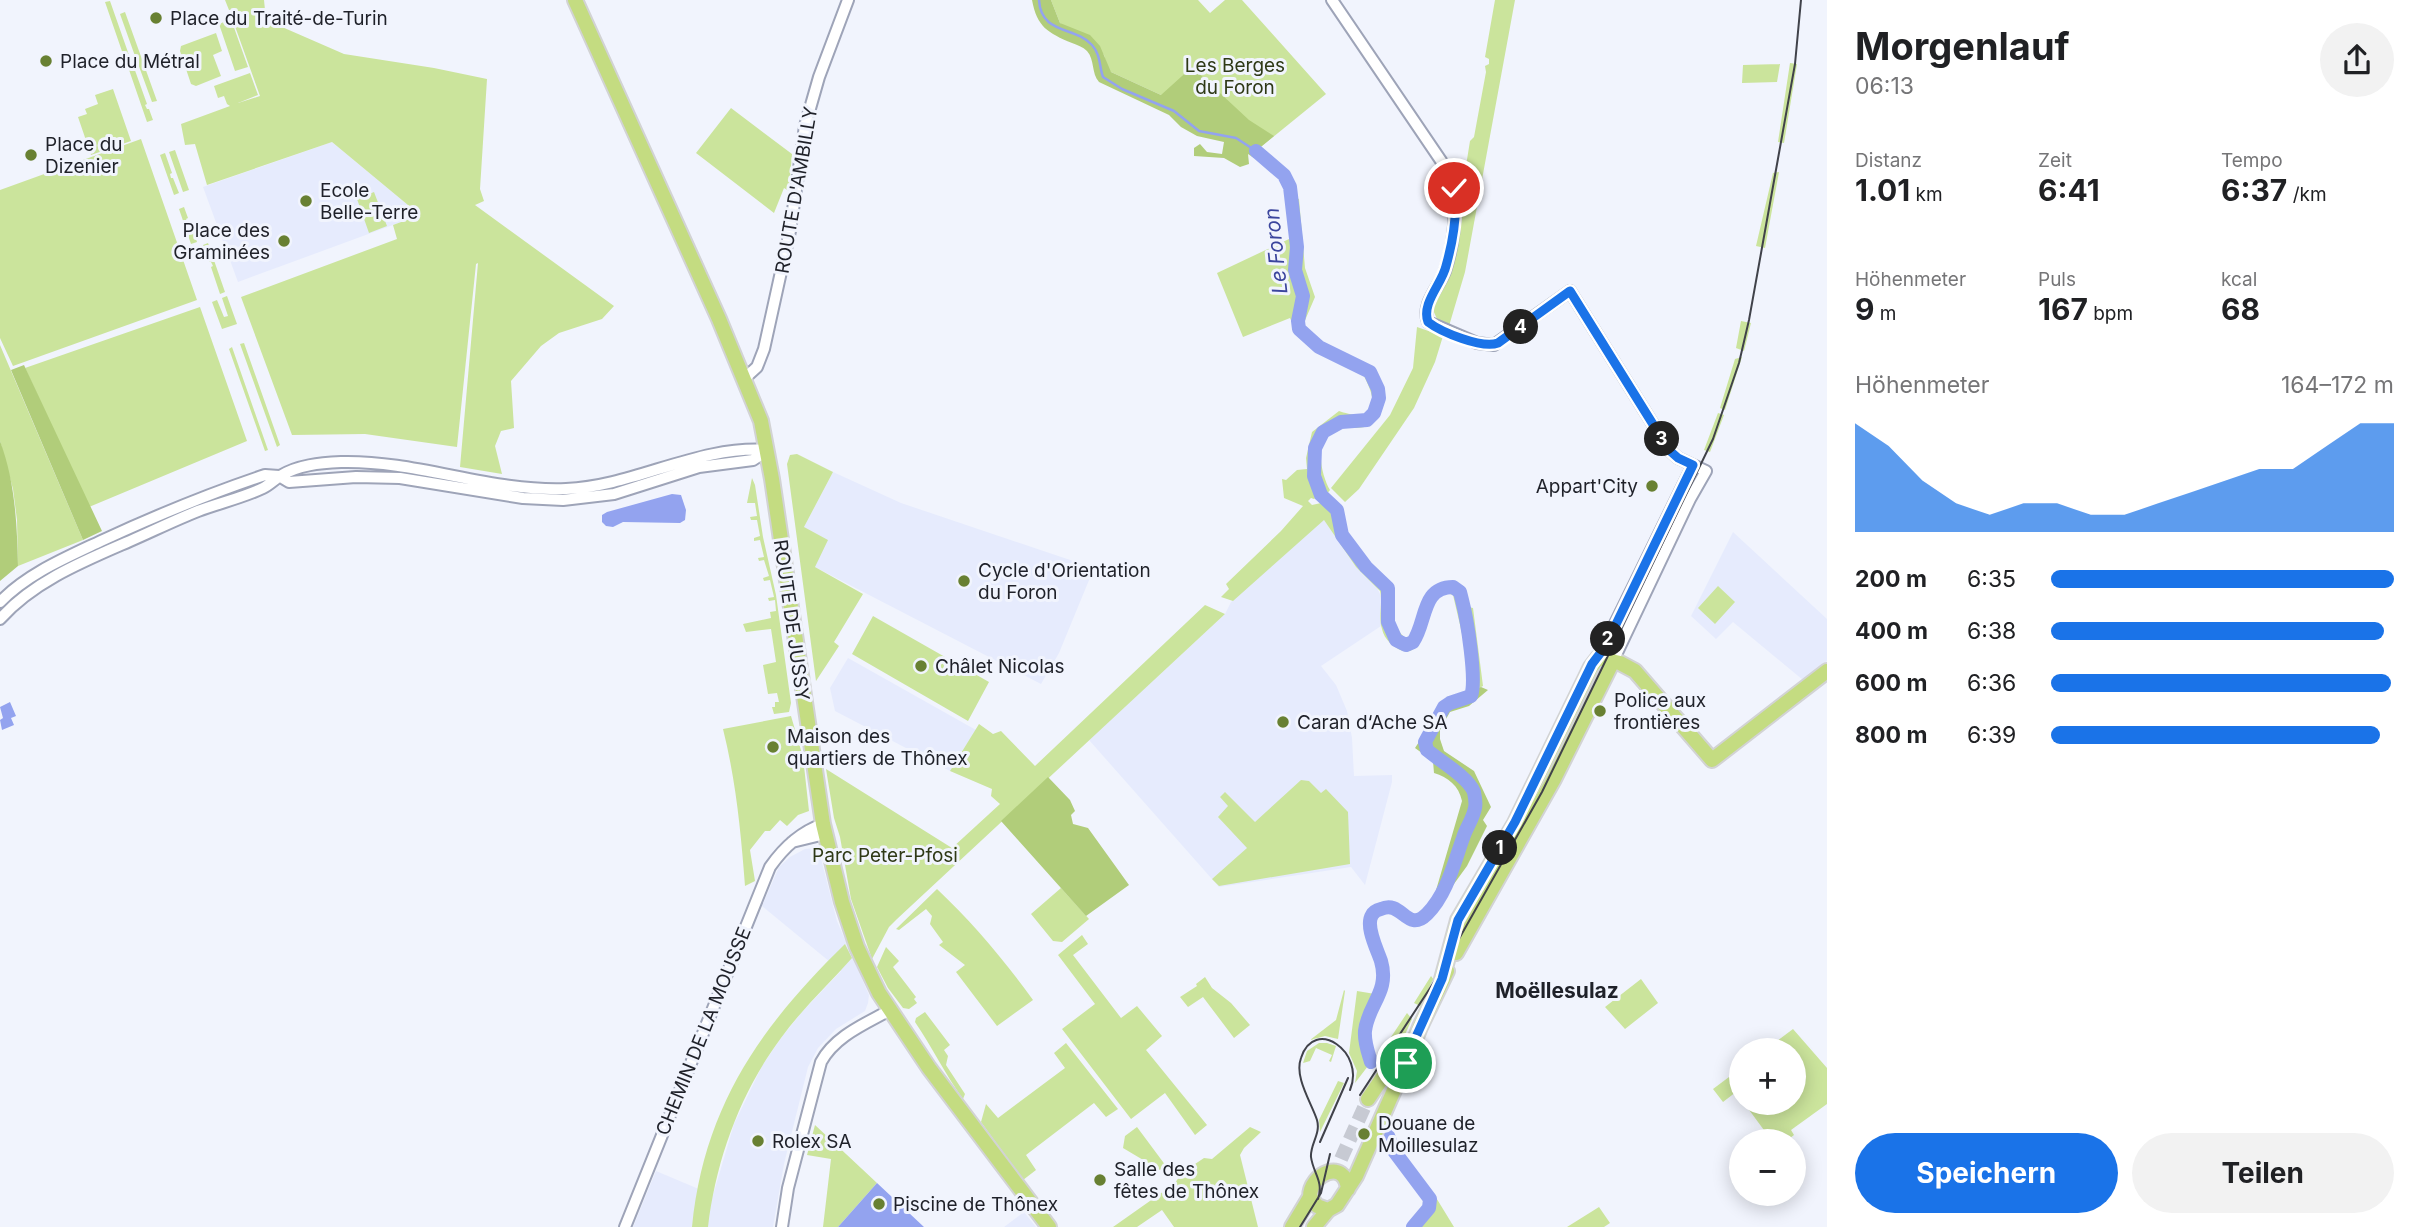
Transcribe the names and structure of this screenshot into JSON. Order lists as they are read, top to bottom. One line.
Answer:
{"streets":{"main road":["ROUTE DE JUSSY"],"street":["ROUTE D'AMBILLY","CHEMIN DE LA MOUSSE"]},"crossings":[["ROUTE D'AMBILLY","ROUTE DE JUSSY"],["ROUTE DE JUSSY","CHEMIN DE LA MOUSSE"]],"districts":["Moëllesulaz"],"water":["Le Foron"],"parks":["Les Berges du Foron","Parc Peter-Pfosi"],"places":["Place du Traité-de-Turin","Place du Métral","Place du Dizenier","Ecole Belle-Terre","Place des Graminées","Appart'City","Cycle d'Orientation du Foron","Châlet Nicolas","Police aux frontières","Caran d‘Ache SA","Maison des quartiers de Thônex","Douane de Moillesulaz","Rolex SA","Salle des fêtes de Thônex","Piscine de Thônex"],"page":{"heading":["Morgenlauf","06:13"],"stats":[["Distanz","1.01 km"],["Zeit","6:41"],["Tempo","6:37 /km"],["Höhenmeter","9 m"],["Puls","167 bpm"],["kcal","68"]],"pins":["4","3","2","1"],"chart":["Höhenmeter","164–172 m"],"list":[{"name":"200 m","note":"6:35"},{"name":"400 m","note":"6:38"},{"name":"600 m","note":"6:36"},{"name":"800 m","note":"6:39"}],"map_buttons":["+","−"],"buttons":["Speichern","Teilen"]}}
